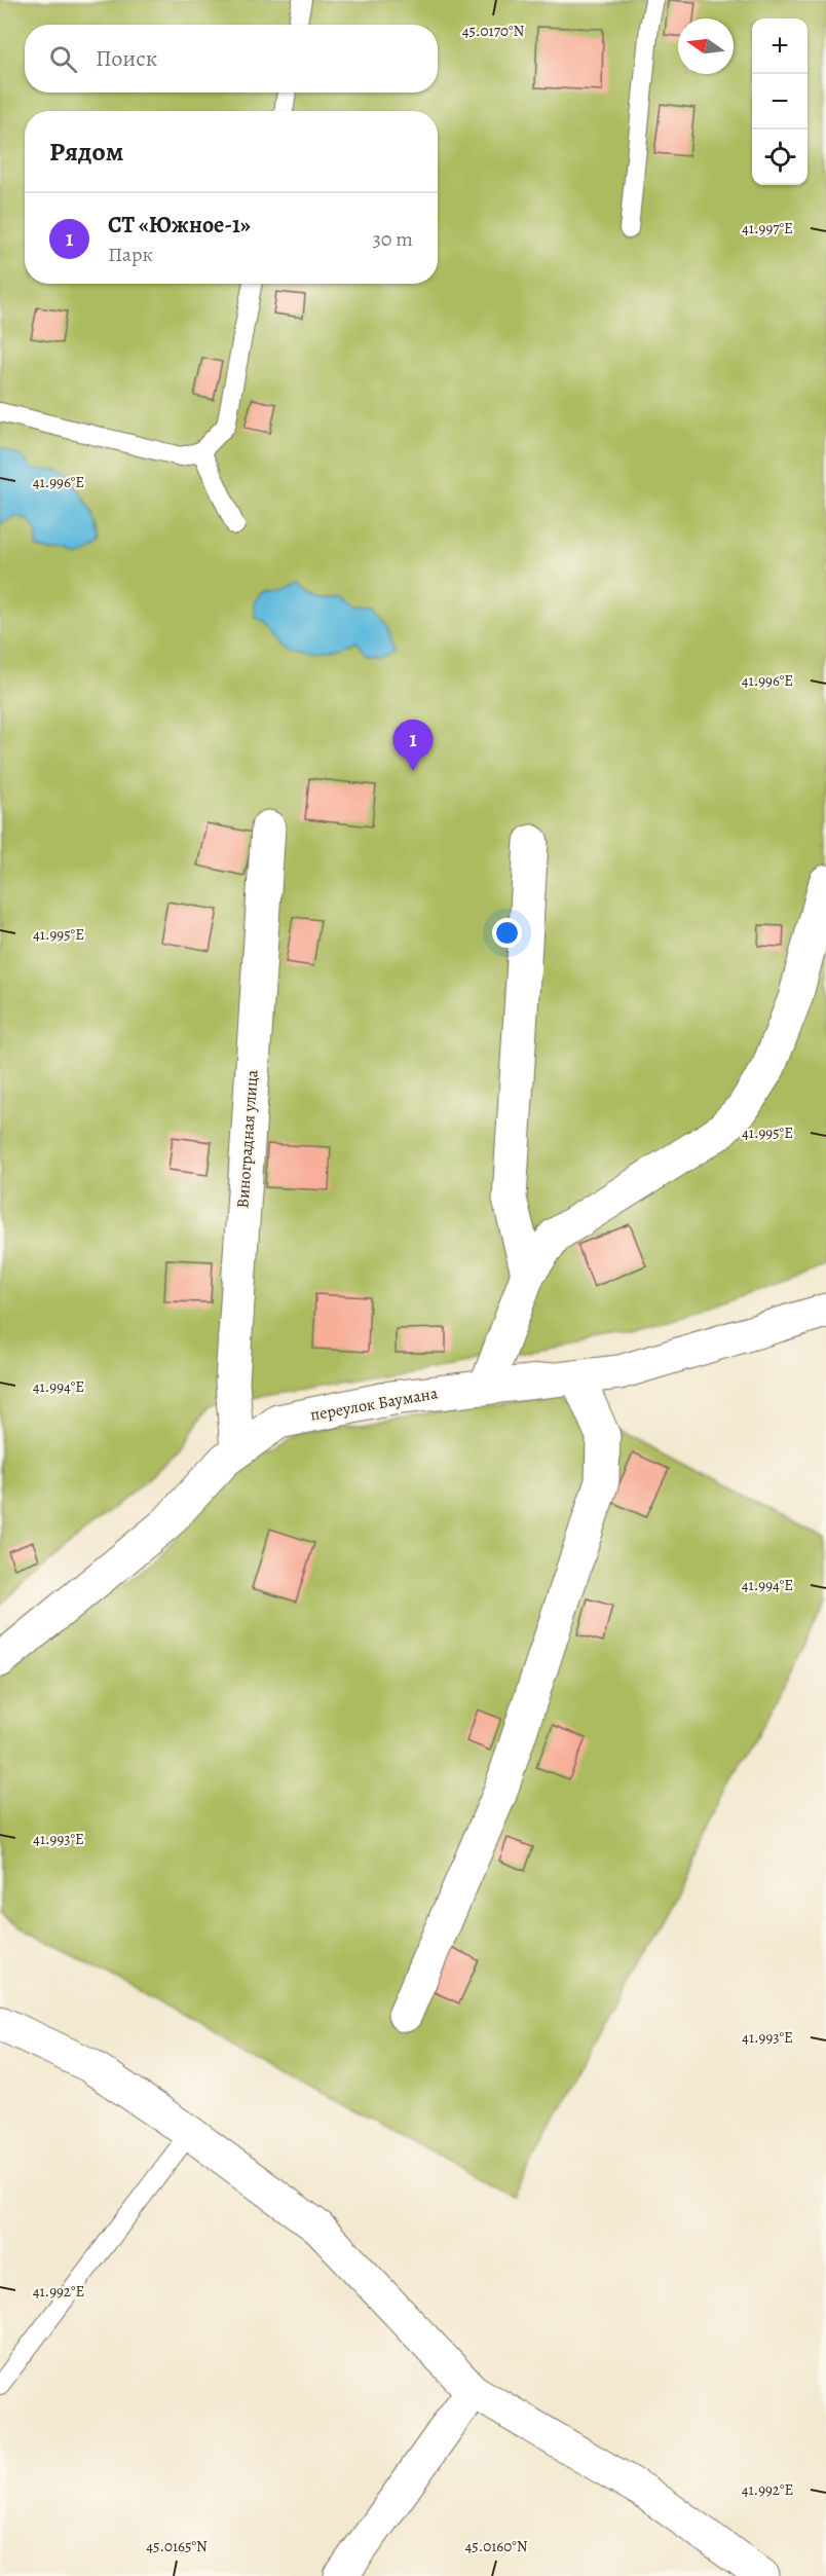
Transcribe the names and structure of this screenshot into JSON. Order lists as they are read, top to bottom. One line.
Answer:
{"streets":{"street":["Виноградная улица","переулок Баумана"]},"crossings":[["Виноградная улица","переулок Баумана"]],"north":"left","page":{"map_buttons":["+","−"],"search":"Поиск","heading":"Рядом","list":[{"mark":"1","name":"СТ «Южное-1»","note":"Парк","value":"30 m"}],"pins":"1"},"coordinates":["45.0170°N","41.997°E","41.996°E","41.995°E","41.994°E","41.993°E","41.992°E","45.0165°N","45.0160°N"]}
